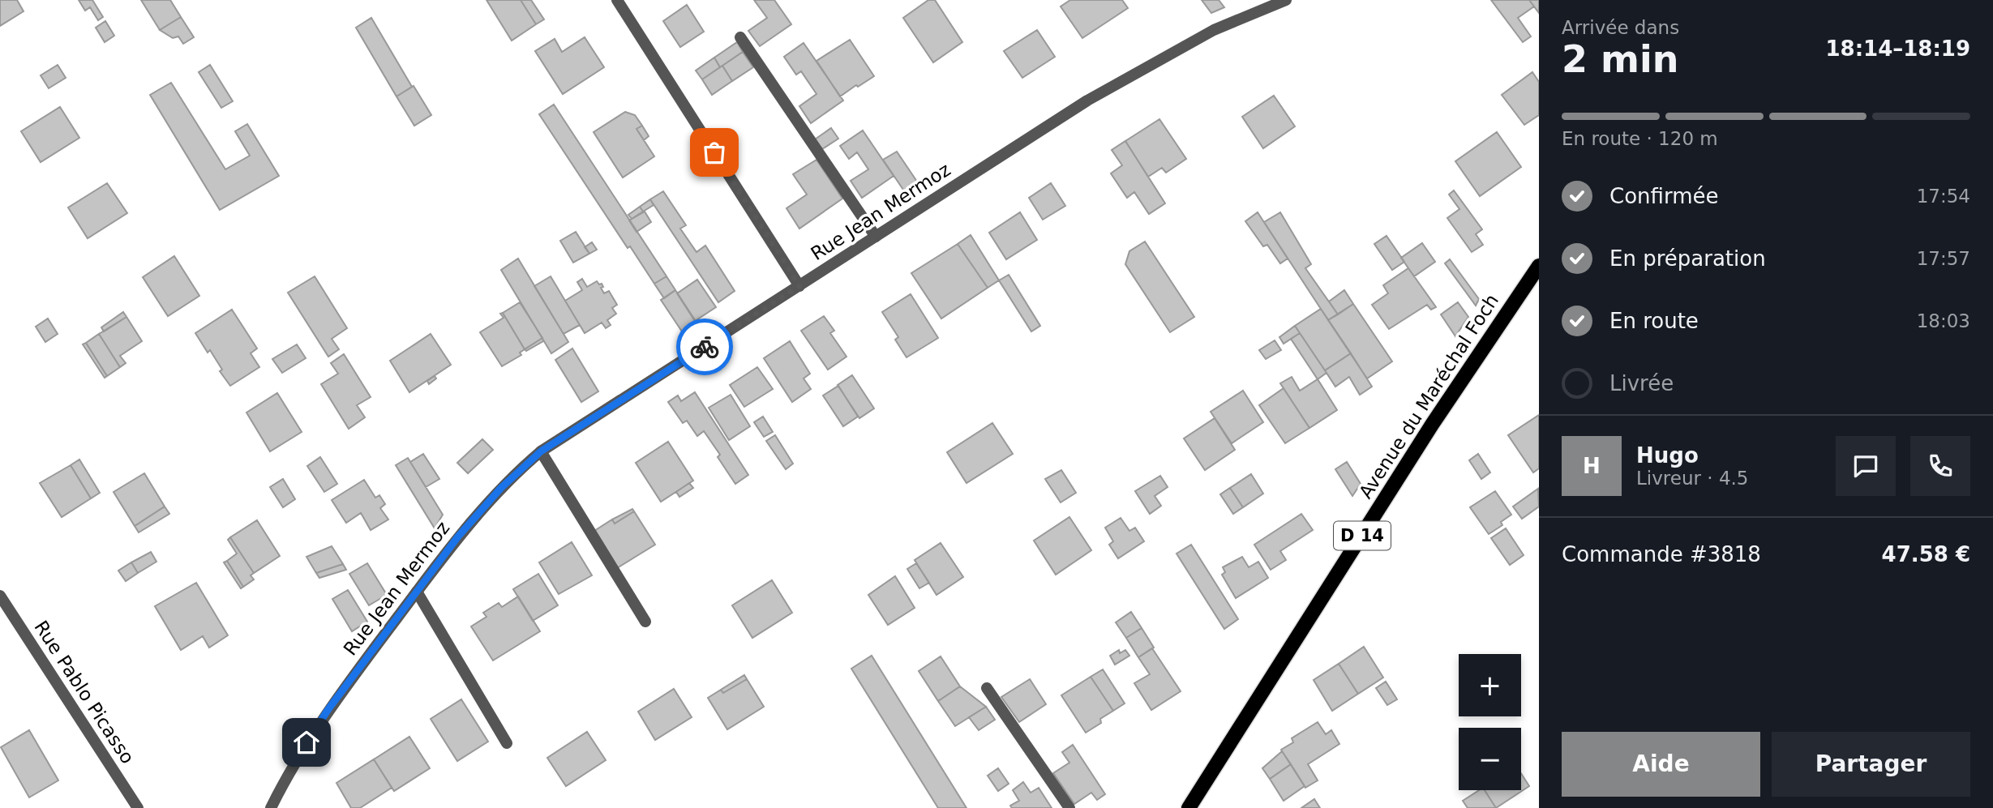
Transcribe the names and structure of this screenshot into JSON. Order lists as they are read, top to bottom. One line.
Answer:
{"streets":{"main road":["Avenue du Maréchal Foch","D 14"],"street":["Rue Jean Mermoz","Rue Pablo Picasso"]},"page":{"heading":["2 min","Arrivée dans","18:14–18:19"],"panel":["Hugo","Livreur · 4.5","Commande #3818","47.58 €"],"bar":"En route · 120 m","list":[["Confirmée","17:54"],["En préparation","17:57"],["En route","18:03"],"Livrée"],"round":"H","map_buttons":["+","−"],"buttons":["Aide","Partager"]}}
